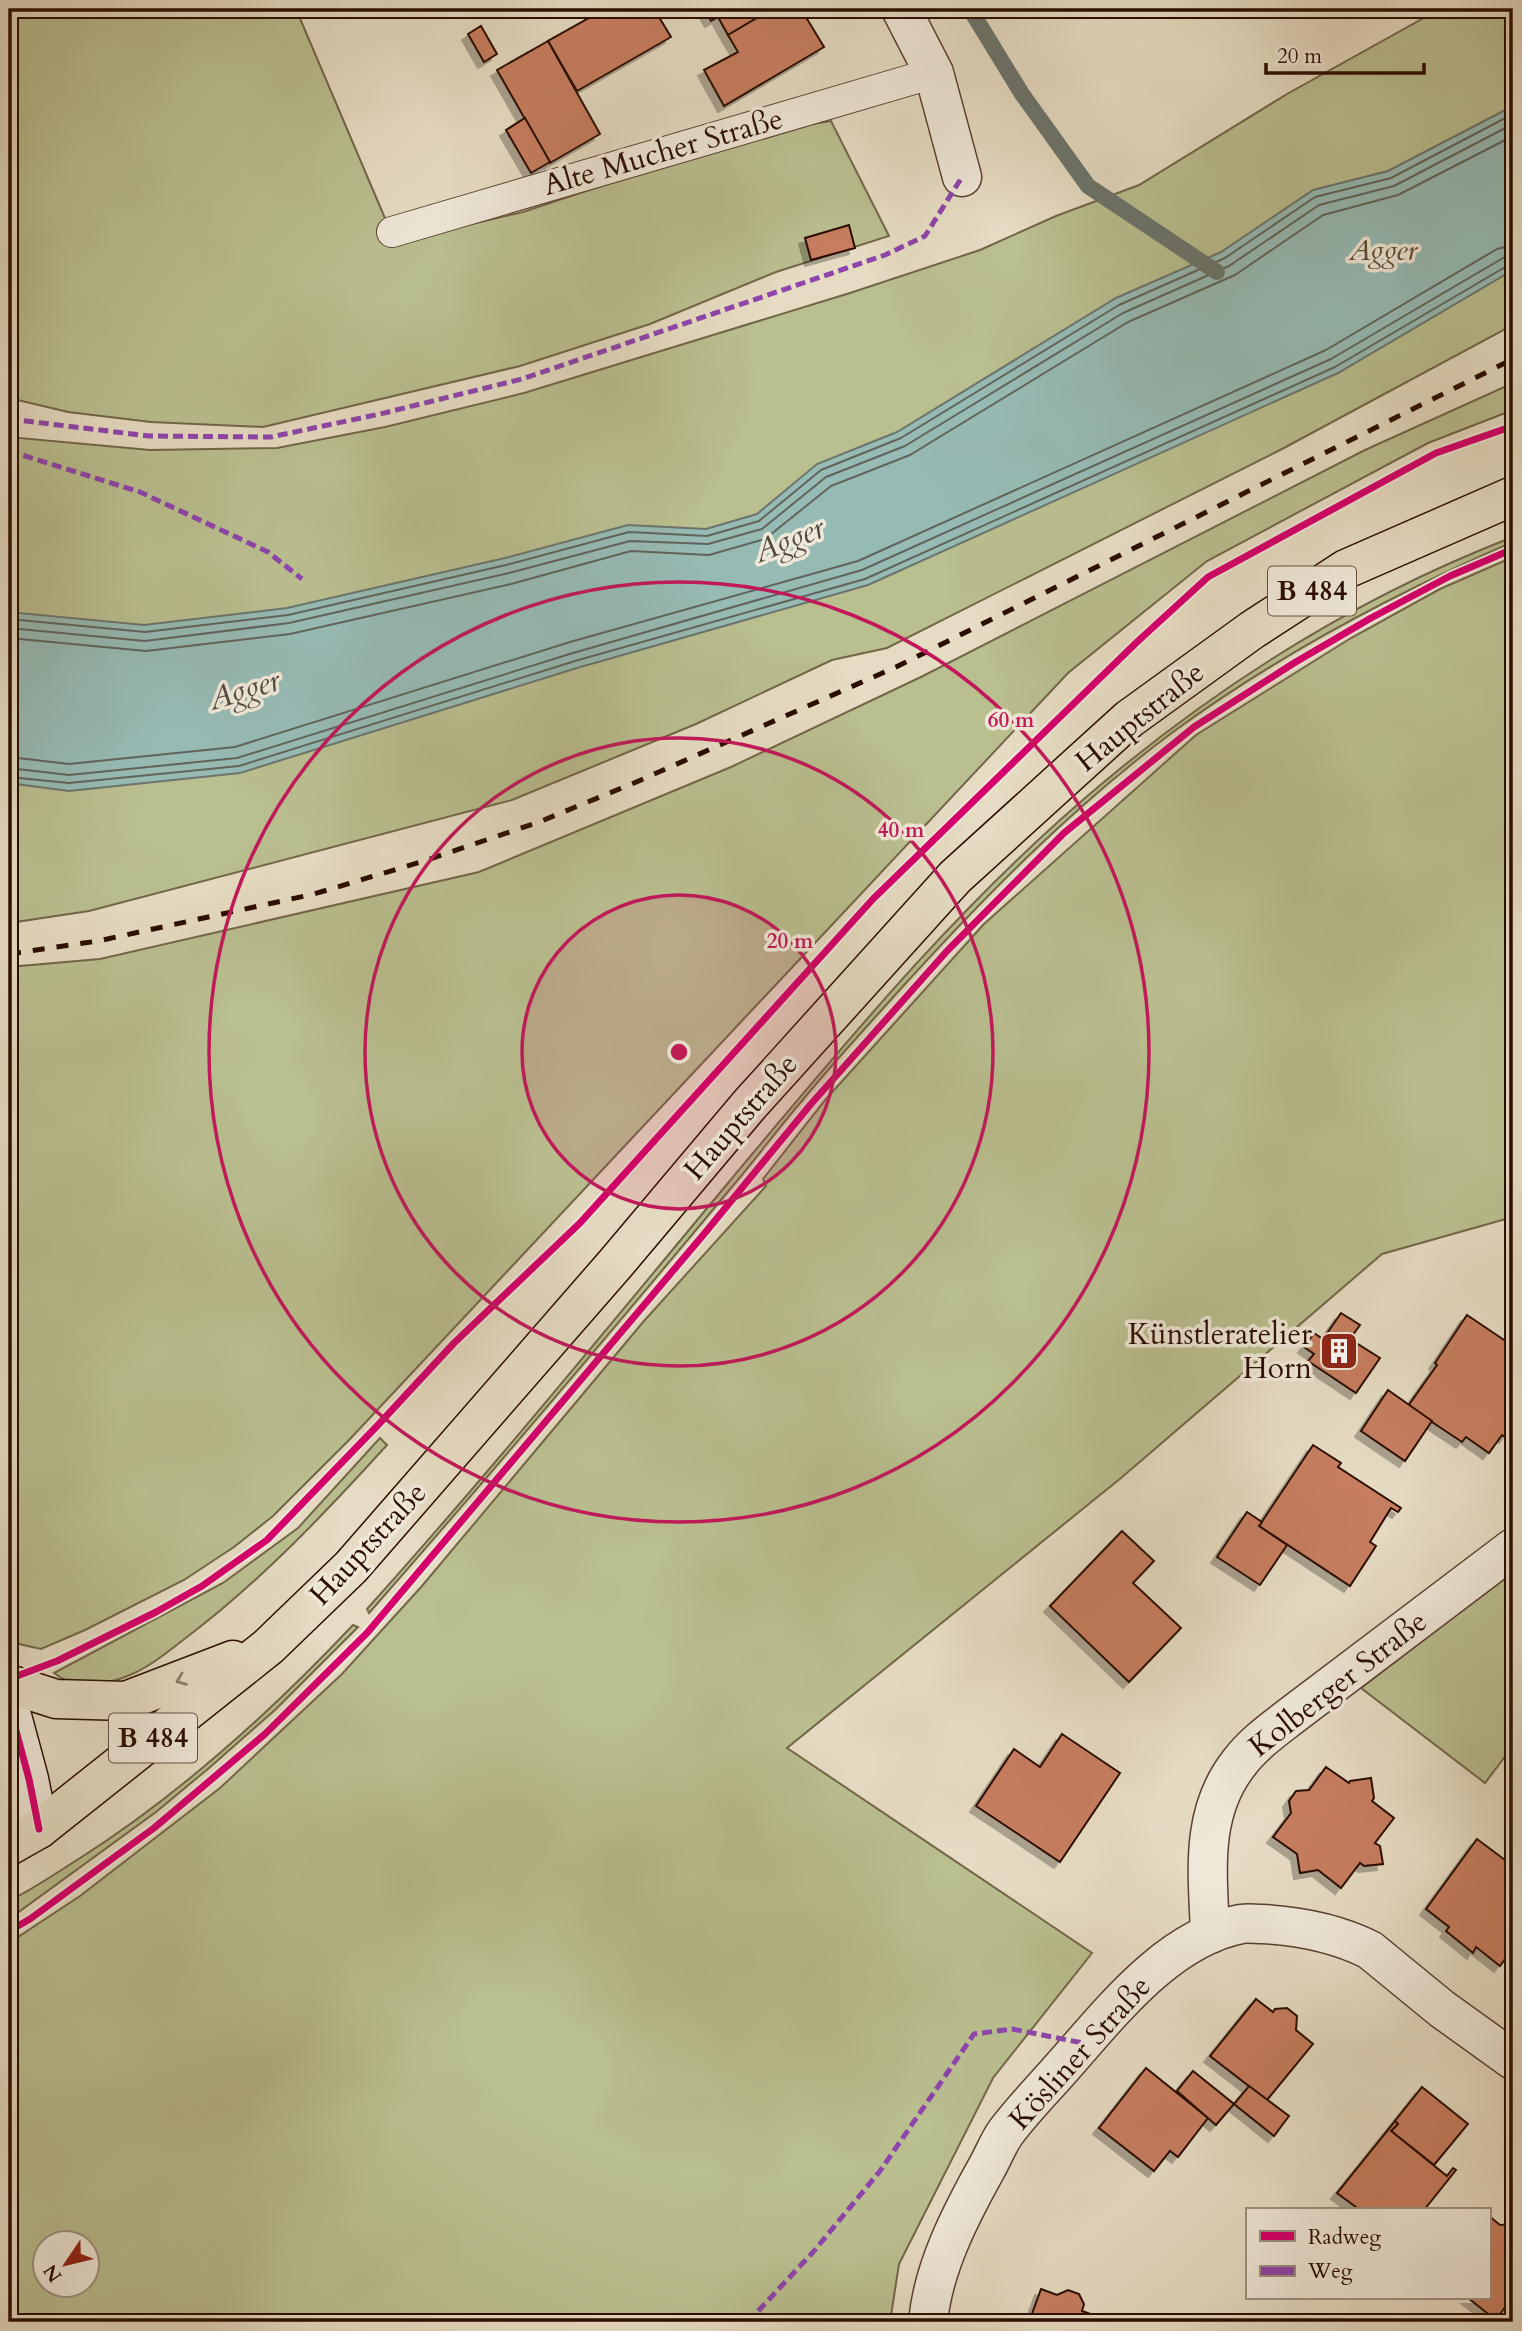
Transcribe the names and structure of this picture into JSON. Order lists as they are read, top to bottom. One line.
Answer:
{"streets":{"main road":["B 484","Hauptstraße"],"street":["Kolberger Straße","Kösliner Straße"],"lane":["Alte Mucher Straße"]},"crossings":[["B 484","Hauptstraße"],["Kolberger Straße","Kösliner Straße"]],"water":["Agger"],"parks":["Agger"],"places":{"building":["Künstleratelier Horn"]},"legend":["Radweg","Weg"],"scale_bar":"20 m","north":"bottom left","rings":["60 m","40 m","20 m"]}
